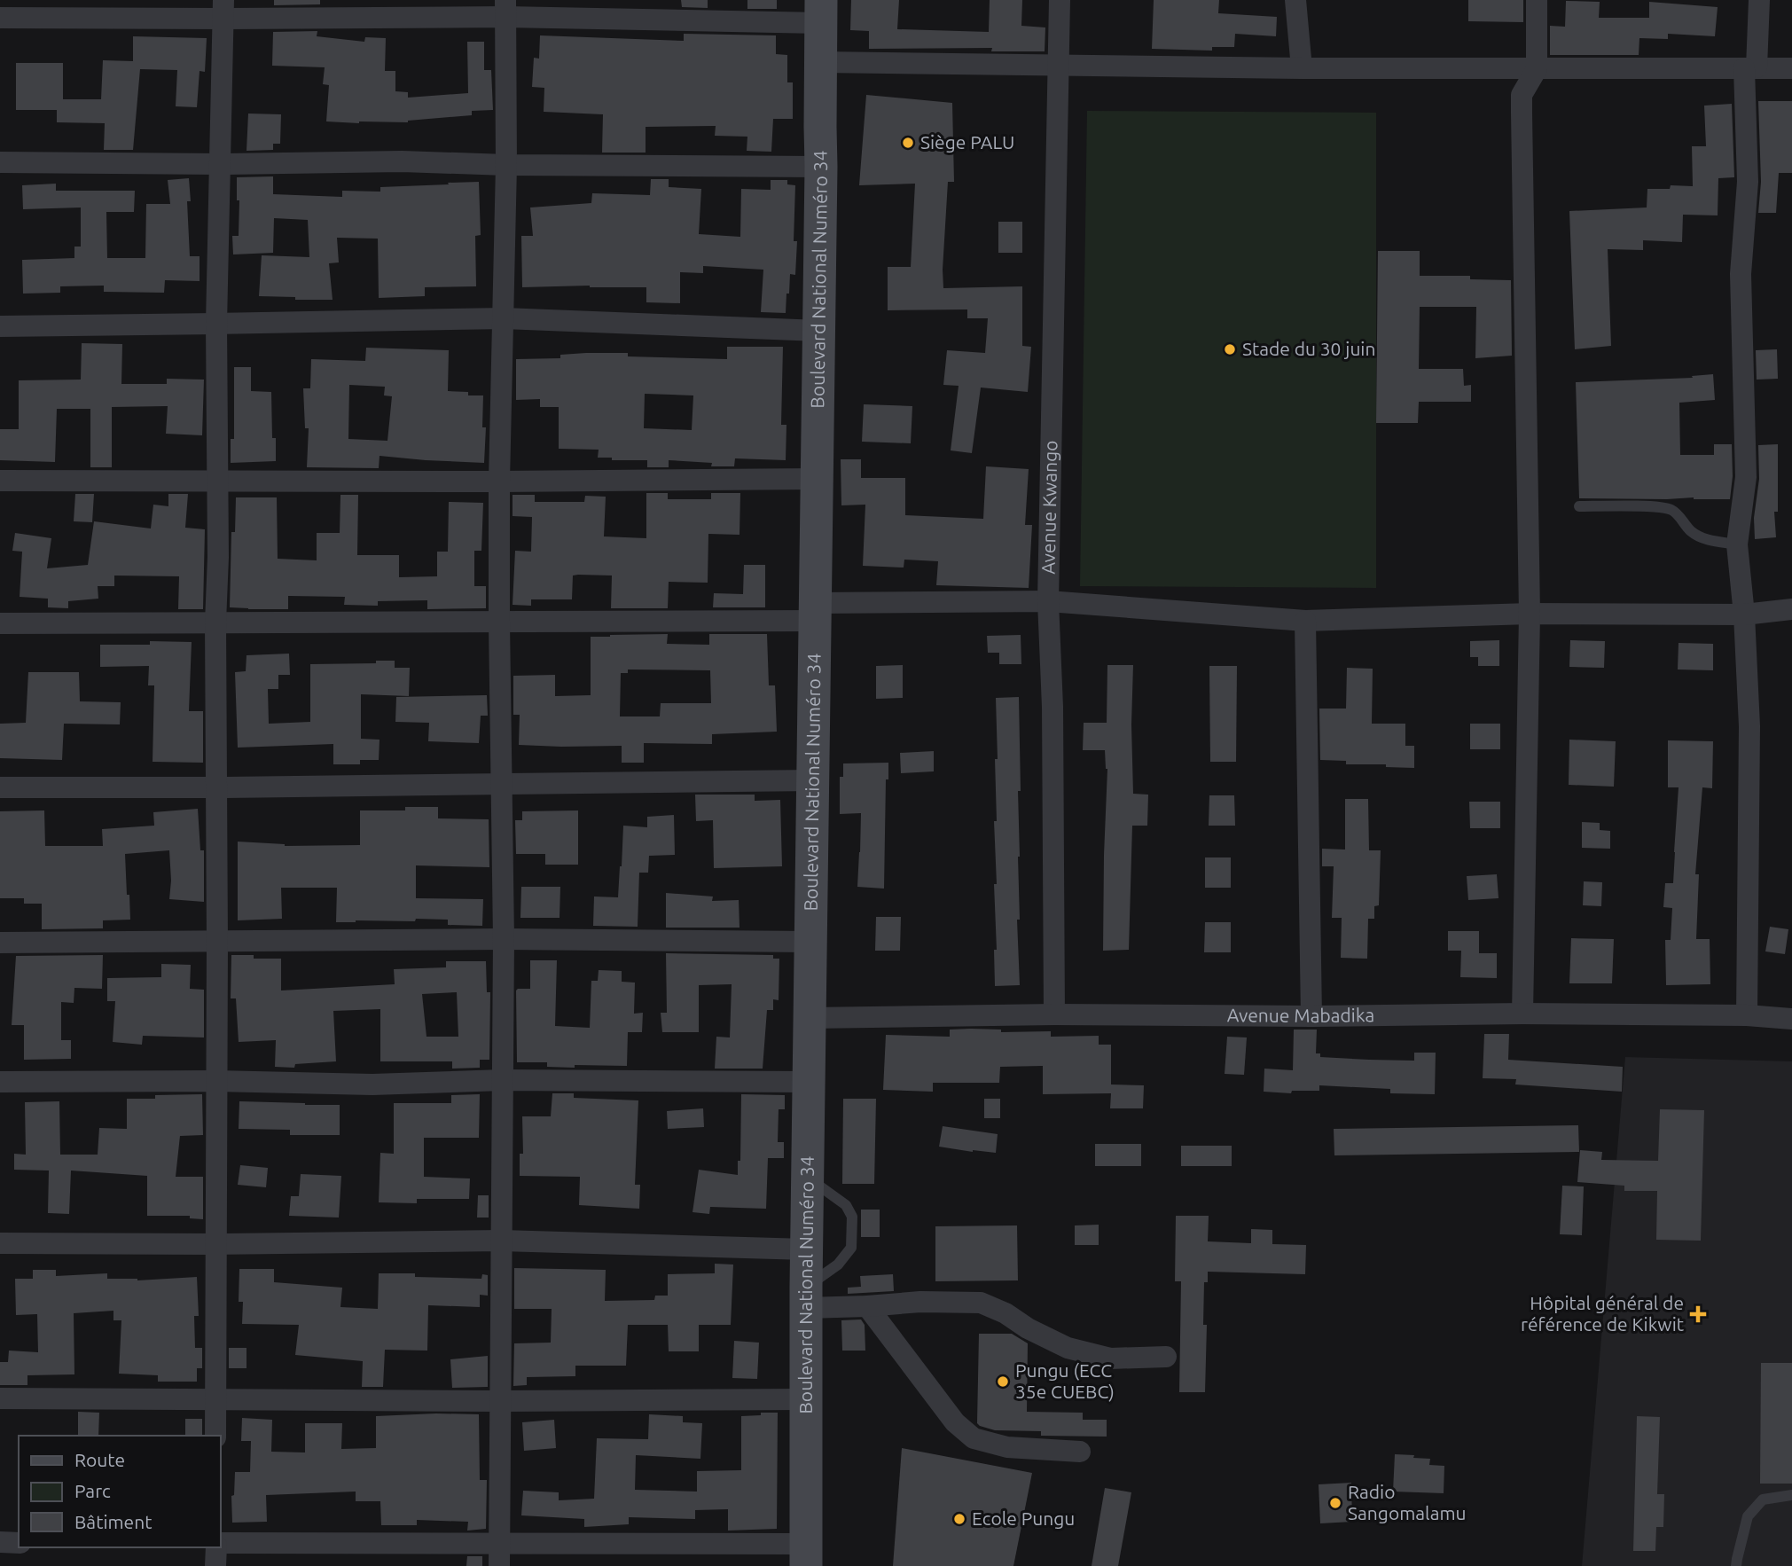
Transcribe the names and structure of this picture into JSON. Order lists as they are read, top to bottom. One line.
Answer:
{"streets":{"main road":["Boulevard National Numéro 34"],"street":["Avenue Kwango","Avenue Mabadika"]},"crossings":[["Boulevard National Numéro 34","Avenue Mabadika"],["Avenue Kwango","Avenue Mabadika"]],"places":{"other":["Siège PALU","Stade du 30 juin","Pungu (ECC 35e CUEBC)","Radio Sangomalamu","Ecole Pungu"],"health":["Hôpital général de référence de Kikwit"]},"legend":["Route","Parc","Bâtiment"]}
